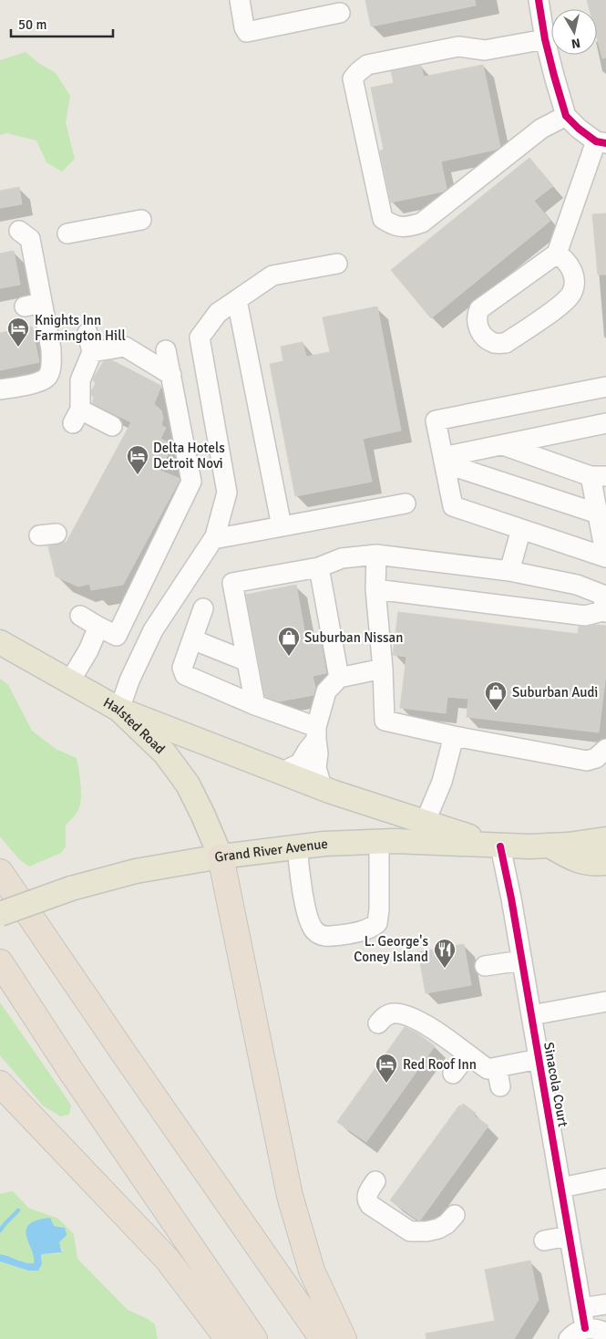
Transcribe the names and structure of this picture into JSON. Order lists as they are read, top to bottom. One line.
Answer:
{"streets":{"main road":["Halsted Road","Grand River Avenue"],"street":["Sinacola Court"]},"crossings":[["Halsted Road","Grand River Avenue"]],"places":{"hotel":["Knights Inn Farmington Hill","Delta Hotels Detroit Novi","Red Roof Inn"],"shop":["Suburban Nissan","Suburban Audi"],"restaurant":["L. George's Coney Island"]},"scale_bar":"50 m","north":"bottom"}
